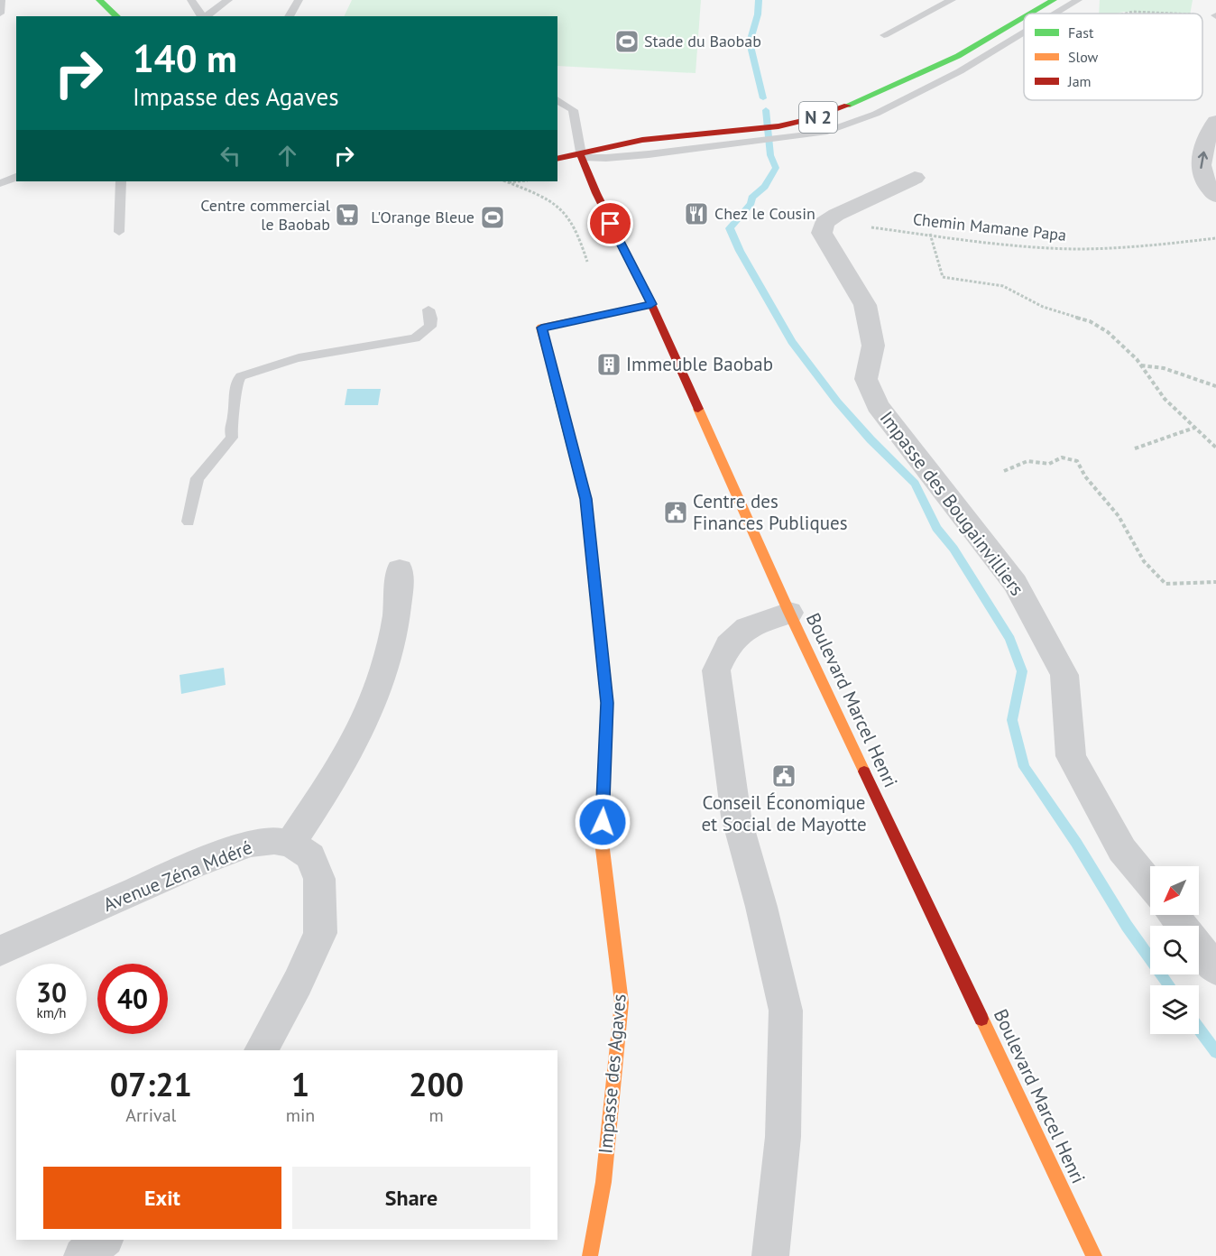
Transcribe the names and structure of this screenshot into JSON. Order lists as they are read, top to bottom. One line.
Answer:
{"streets":{"main road":["N 2","Boulevard Marcel Henri","Impasse des Agaves"],"street":["Impasse des Bougainvilliers","Avenue Zéna Mdéré"],"path":["Chemin Mamane Papa"]},"crossings":[["N 2","Boulevard Marcel Henri"],["Chemin Mamane Papa","Impasse des Bougainvilliers"],["Boulevard Marcel Henri","Impasse des Agaves"]],"places":{"sports":["Stade du Baobab","L'Orange Bleue"],"restaurant":["Chez le Cousin"],"supermarket":["Centre commercial le Baobab"],"building":["Immeuble Baobab"],"public building":["Centre des Finances Publiques","Conseil Économique et Social de Mayotte"]},"legend":["Fast","Slow","Jam"],"north":"bottom left","page":{"turn":["140 m","Impasse des Agaves"],"speed":"30 km/h","limit":"40","eta":["07:21","Arrival","1","min","200","m"],"buttons":["Exit","Share"]}}
